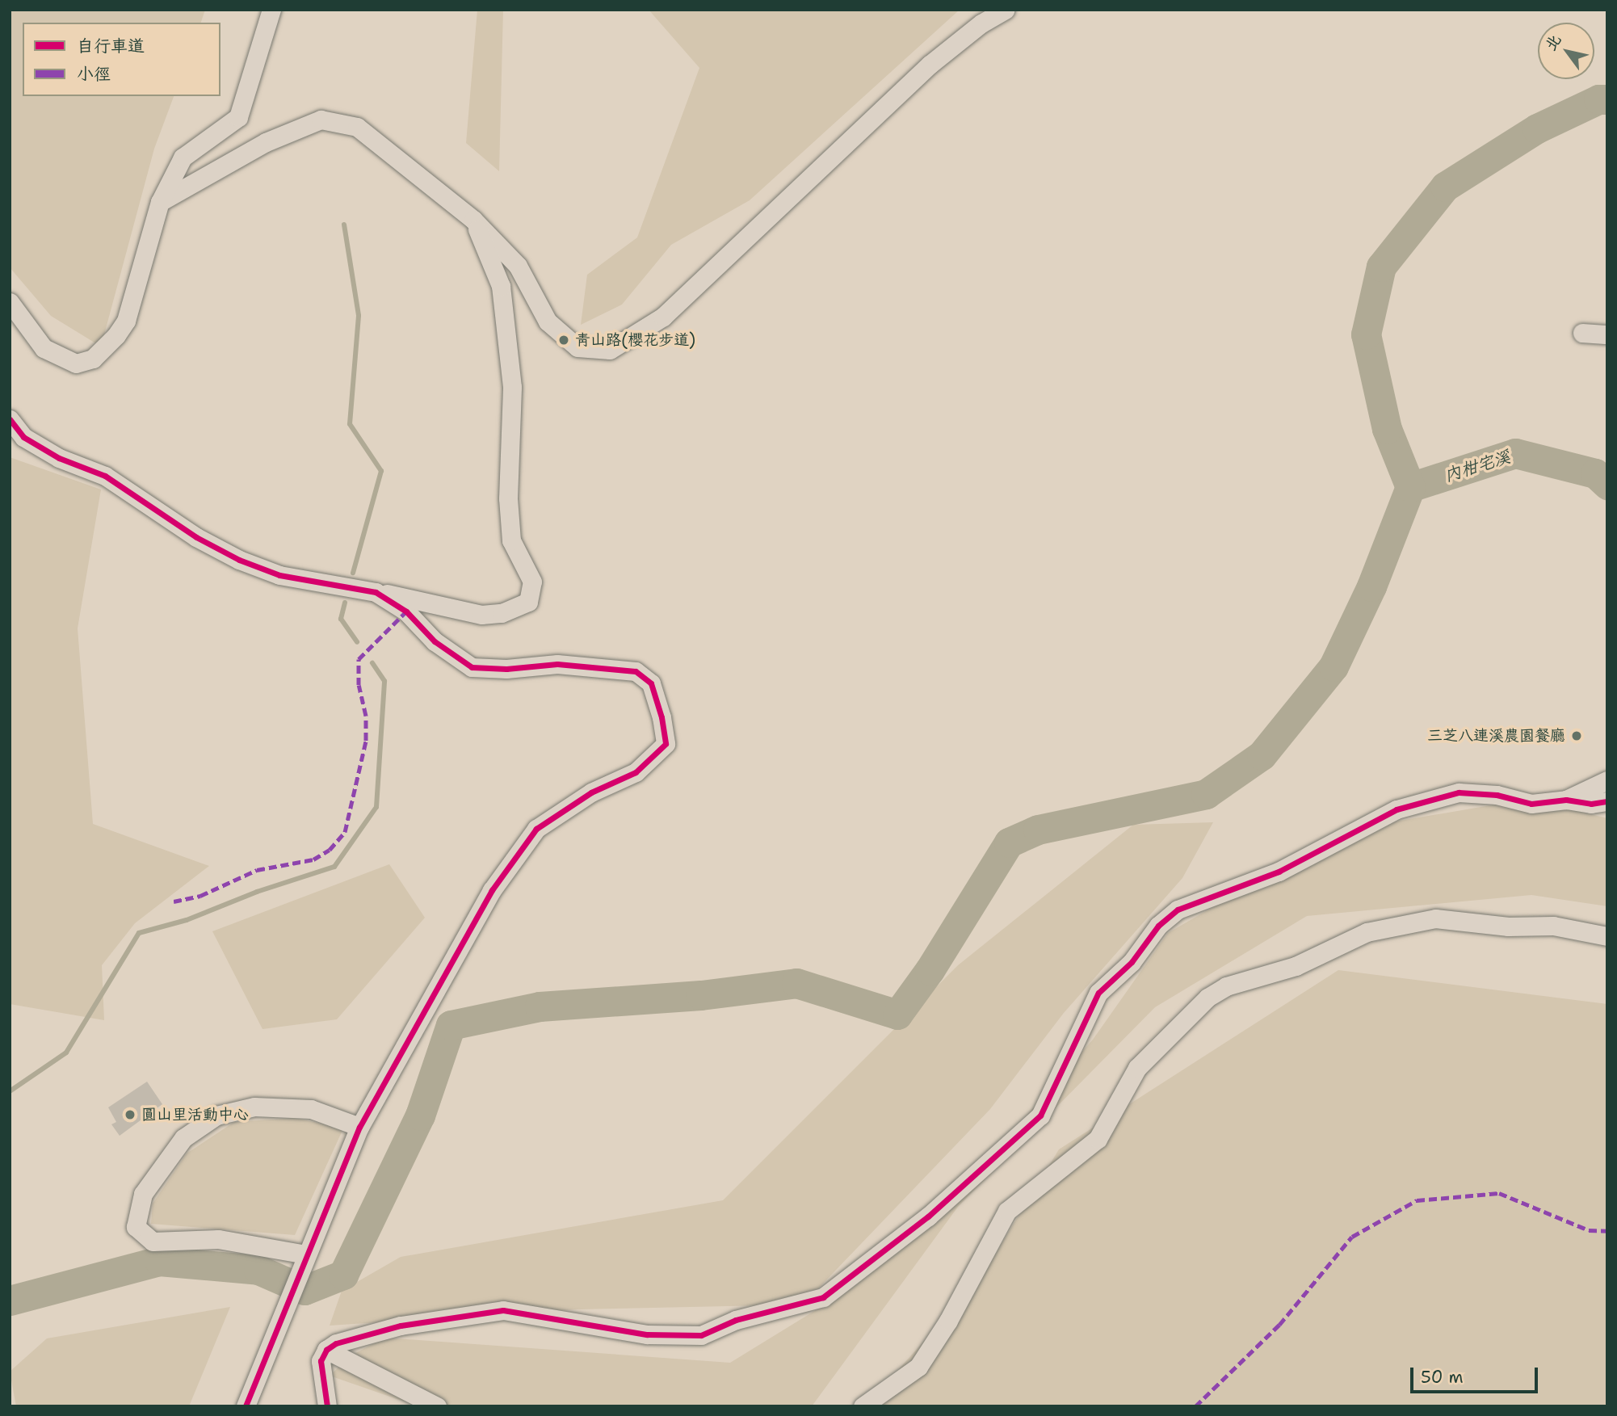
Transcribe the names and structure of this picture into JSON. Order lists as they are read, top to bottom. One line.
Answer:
{"water":["內柑宅溪"],"places":["青山路(櫻花步道)","三芝八連溪農園餐廳","圓山里活動中心"],"legend":["自行車道","小徑"],"scale_bar":"50 m","north":"top left"}
